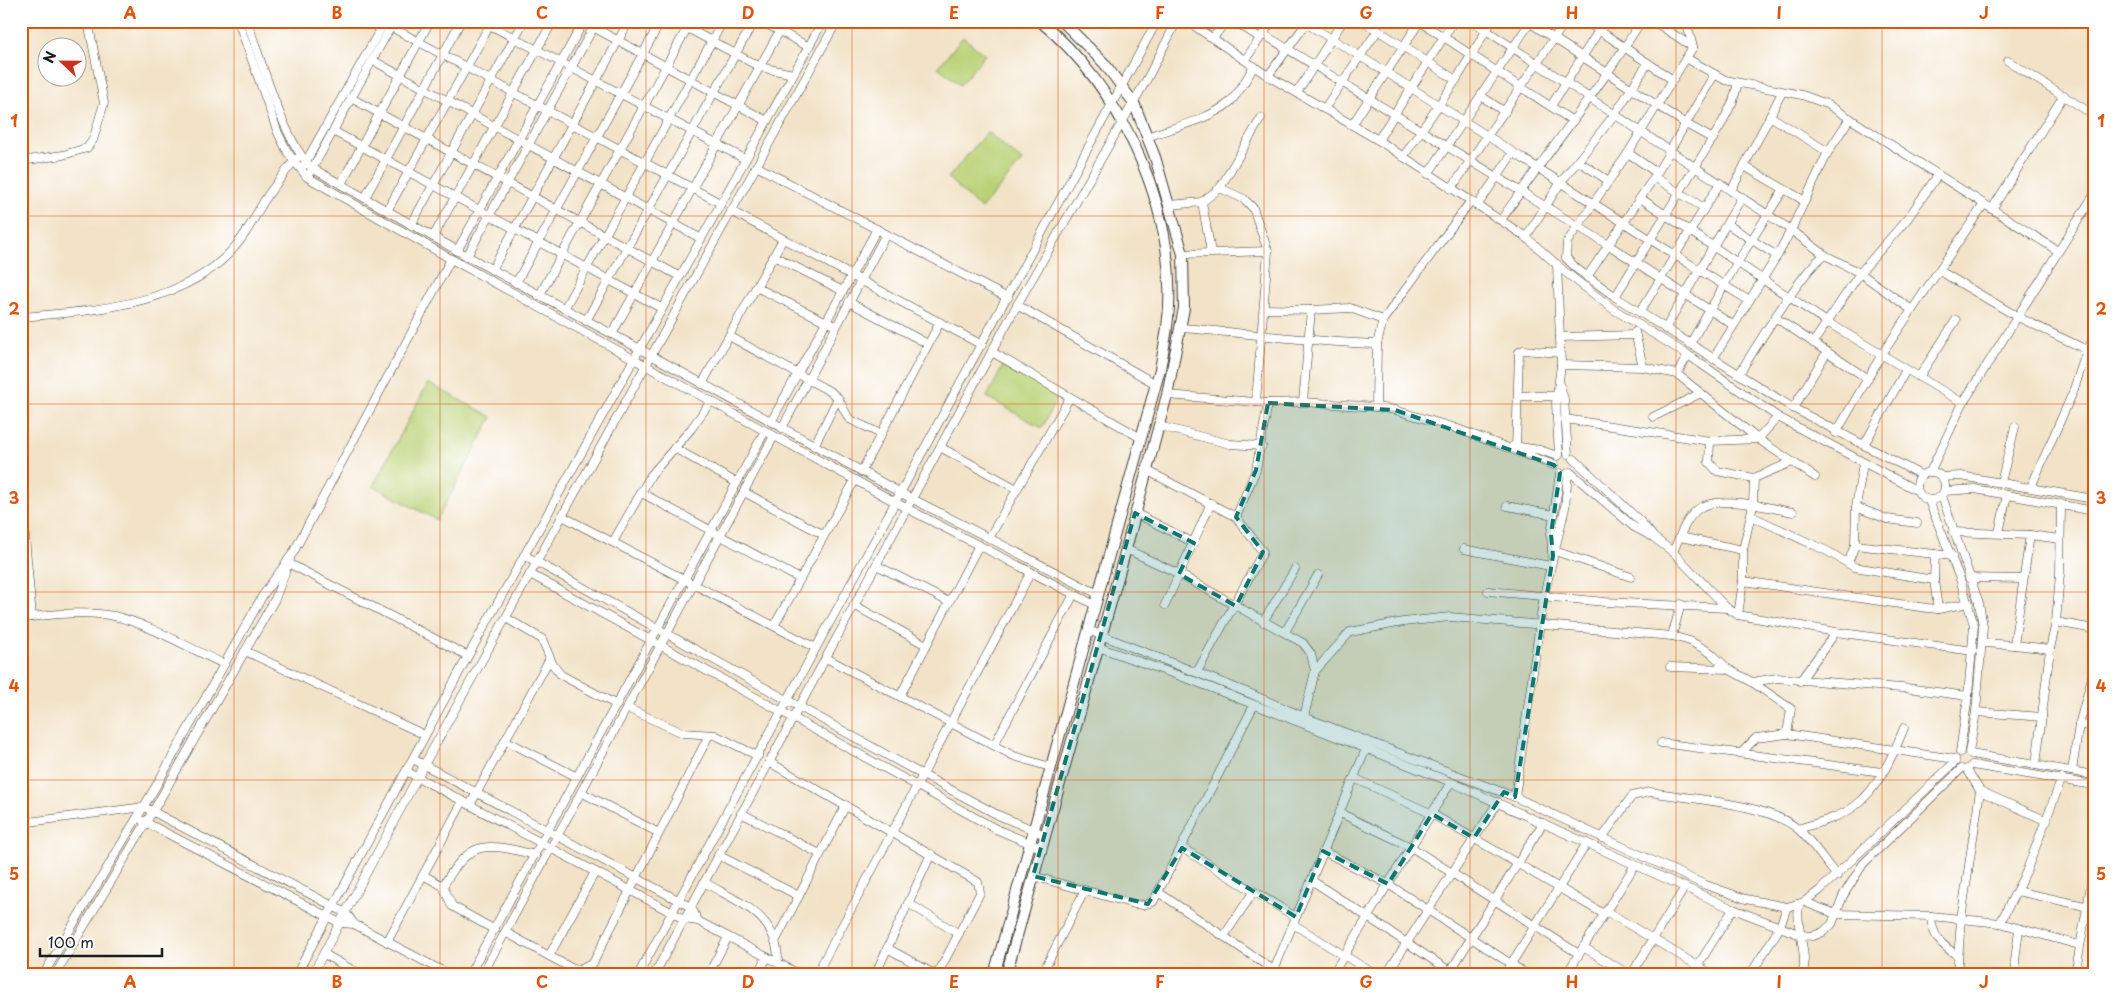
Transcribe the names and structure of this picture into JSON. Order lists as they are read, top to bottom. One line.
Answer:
{"scale_bar":"100 m","north":"left","grid":{"columns":["A","B","C","D","E","F","G","H","I","J"],"rows":["1","2","3","4","5"]}}
